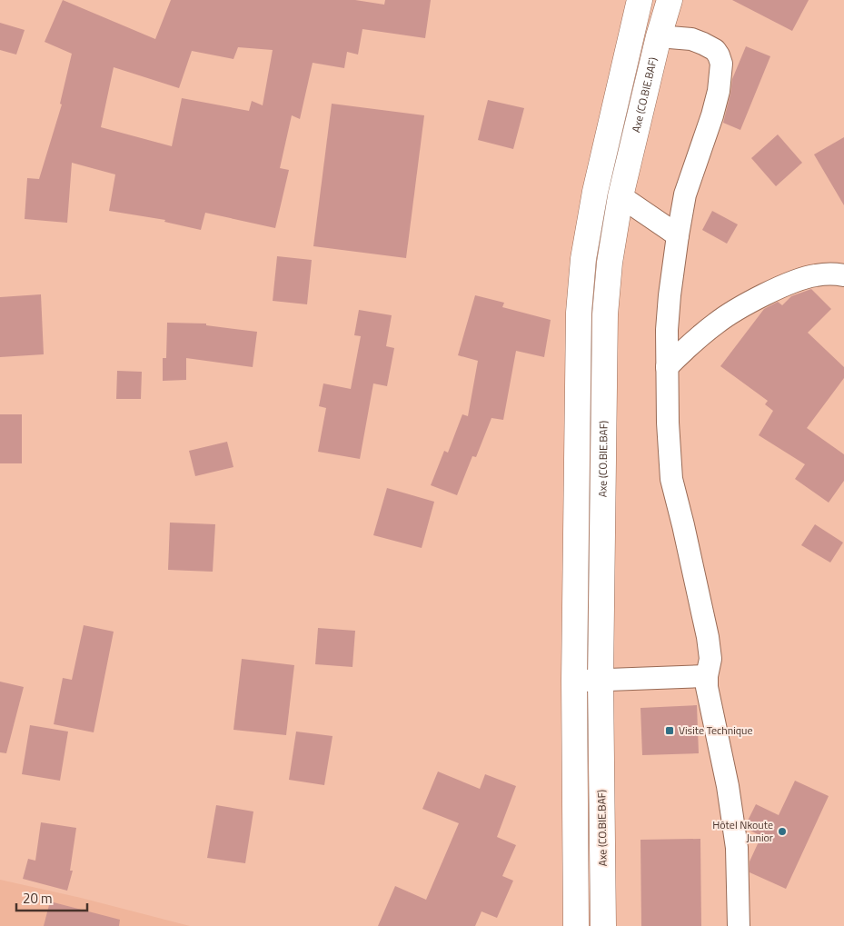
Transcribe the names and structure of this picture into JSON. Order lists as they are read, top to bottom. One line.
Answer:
{"streets":{"highway":["Axe (CO.BIE.BAF)"]},"places":{"transit":["Visite Technique"],"other":["Hôtel Nkoute Junior"]},"scale_bar":"20 m"}
